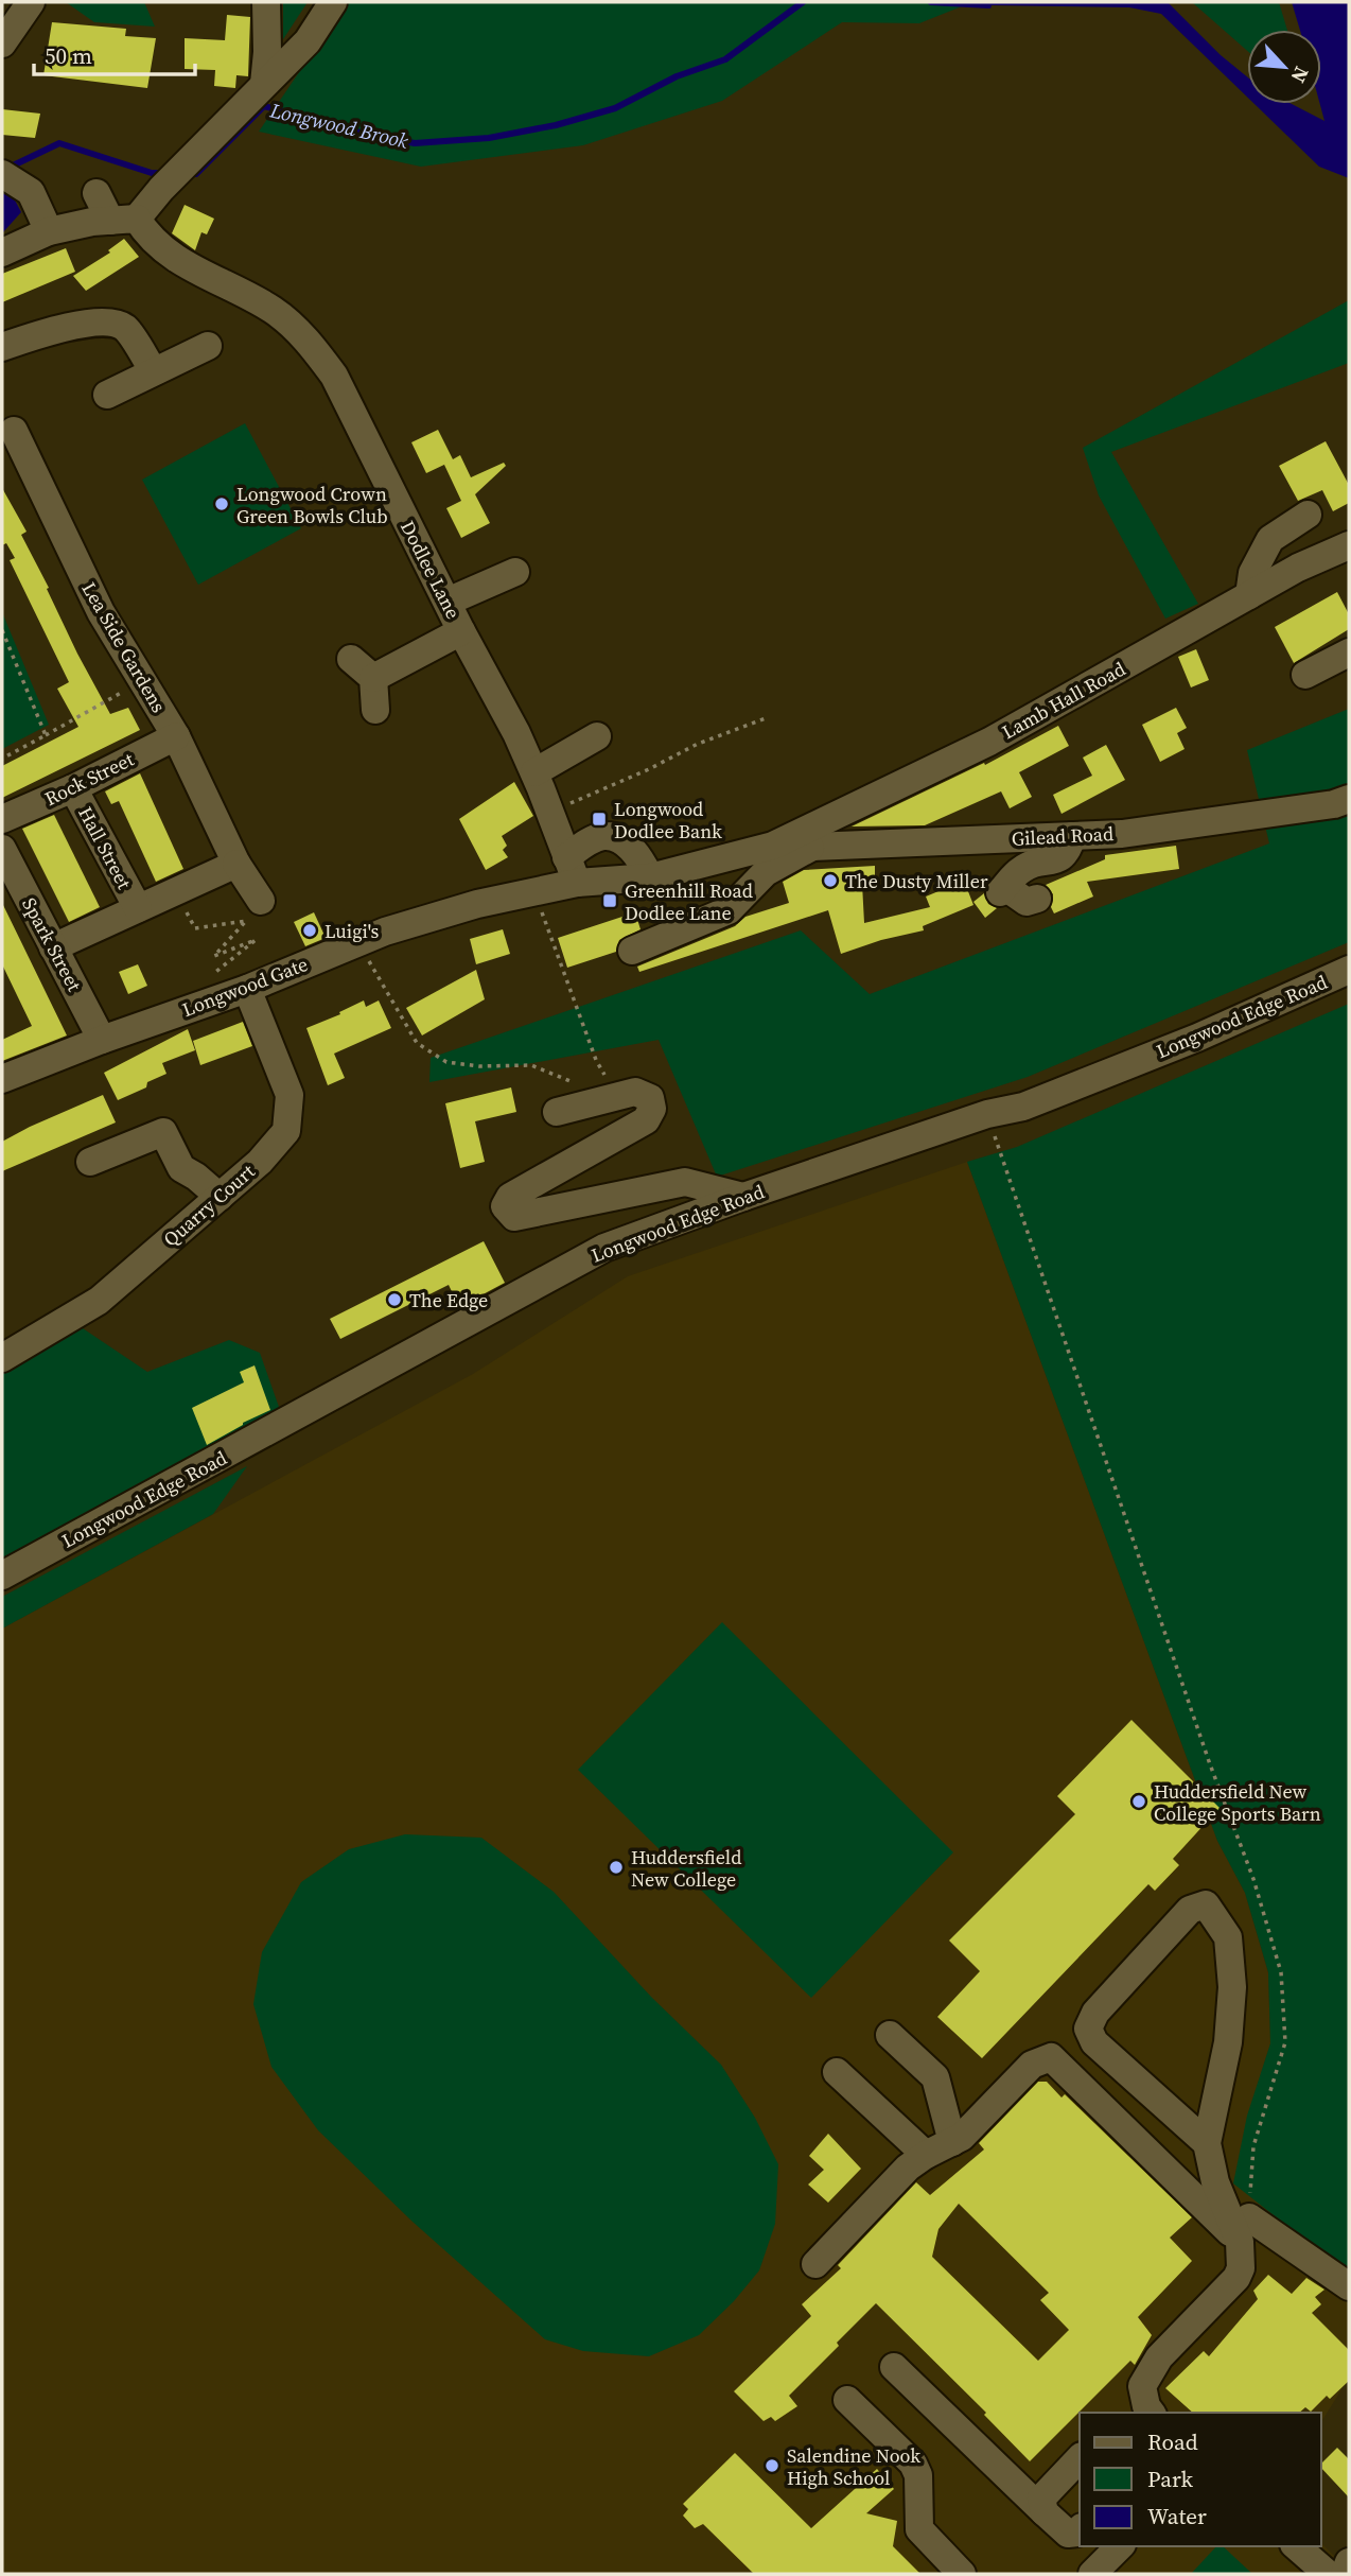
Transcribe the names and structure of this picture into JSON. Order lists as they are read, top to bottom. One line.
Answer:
{"streets":{"street":["Dodlee Lane","Lea Side Gardens","Lamb Hall Road","Rock Street","Gilead Road","Hall Street","Spark Street","Longwood Gate","Longwood Edge Road","Quarry Court"]},"crossings":[["Dodlee Lane","Longwood Gate"],["Lea Side Gardens","Rock Street"],["Lamb Hall Road","Gilead Road"],["Rock Street","Hall Street"],["Spark Street","Longwood Gate"],["Longwood Gate","Quarry Court"]],"water":["Longwood Brook"],"places":{"other":["Longwood Crown Green Bowls Club","The Dusty Miller","Luigi's","The Edge","Huddersfield New College Sports Barn","Huddersfield New College","Salendine Nook High School"],"transit":["Longwood Dodlee Bank","Greenhill Road Dodlee Lane"]},"legend":["Road","Park","Water"],"scale_bar":"50 m","north":"bottom right"}
